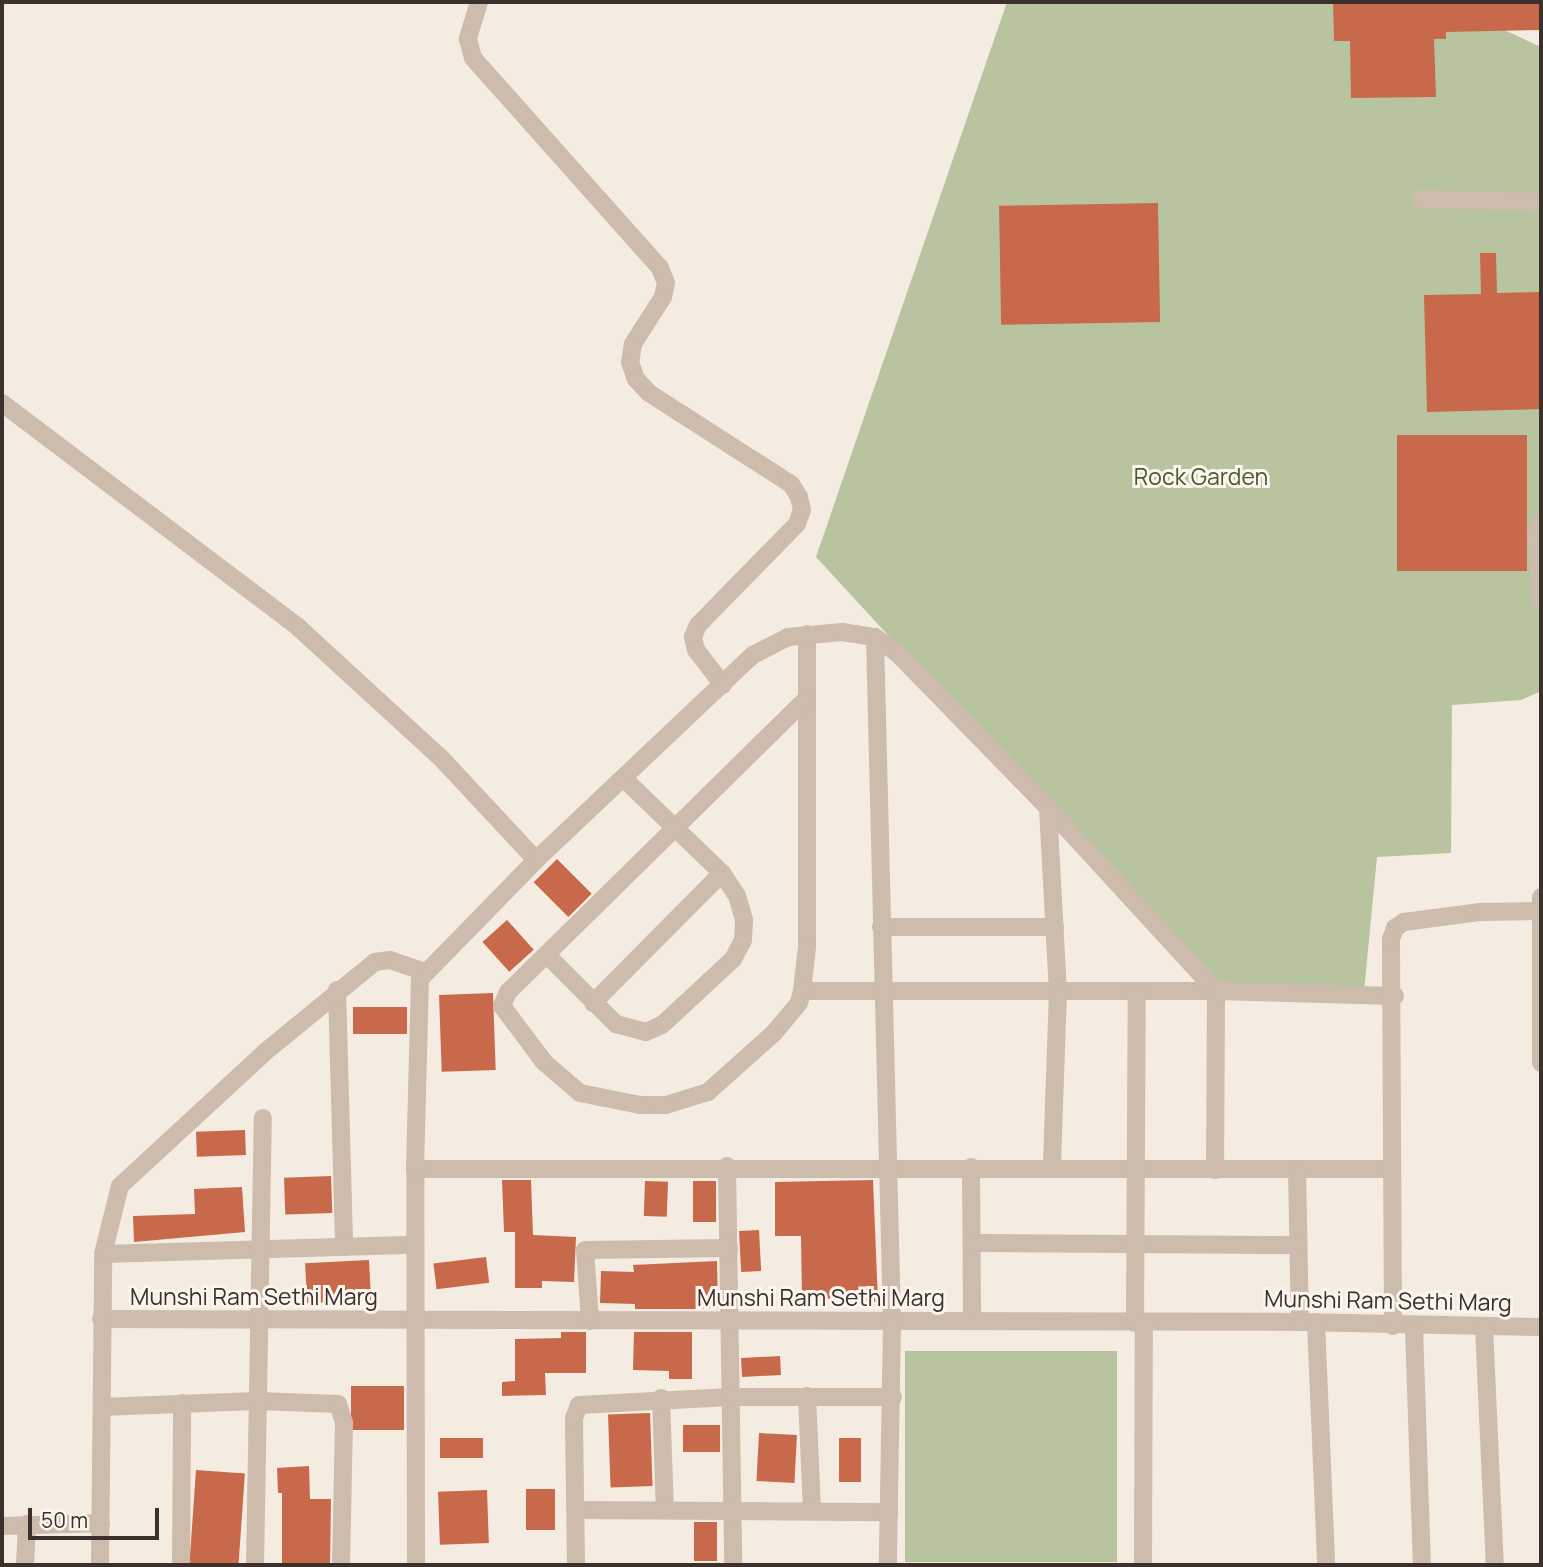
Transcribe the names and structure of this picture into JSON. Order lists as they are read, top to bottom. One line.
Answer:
{"streets":{"street":["Munshi Ram Sethi Marg"]},"parks":["Rock Garden"],"scale_bar":"50 m"}
